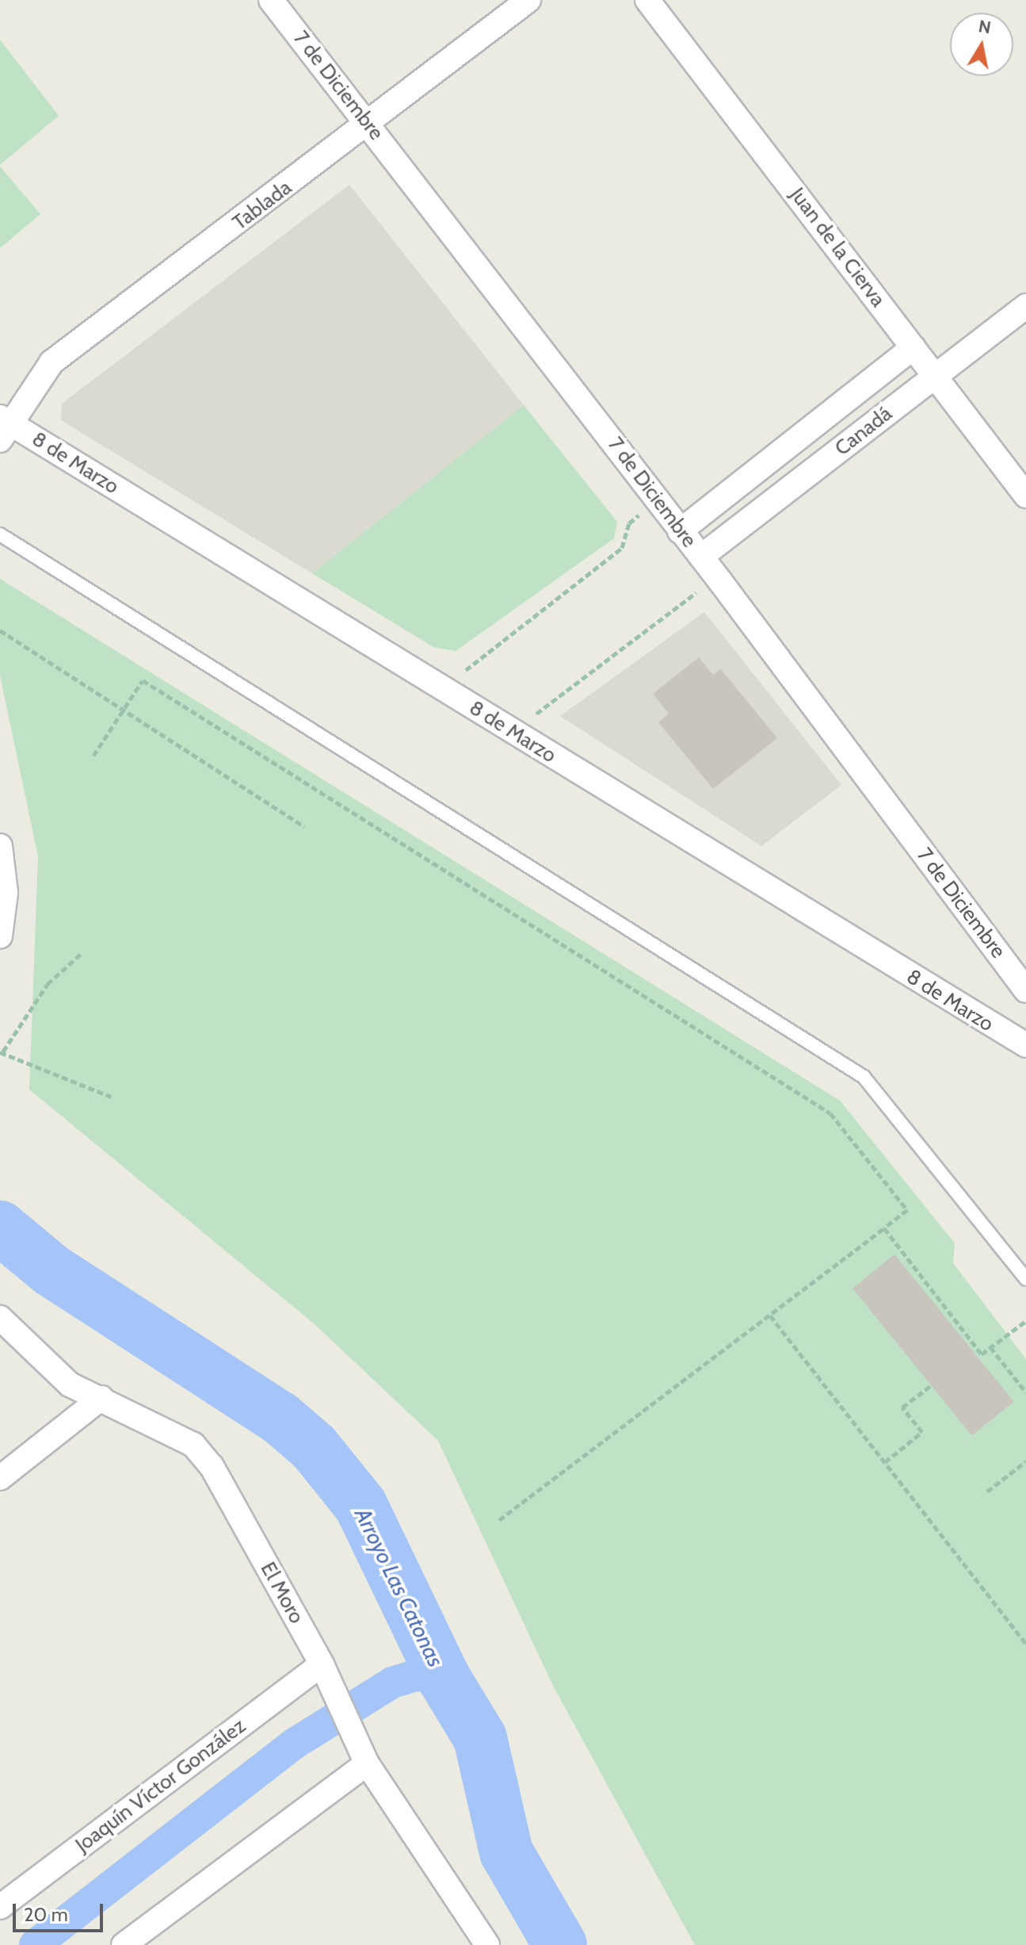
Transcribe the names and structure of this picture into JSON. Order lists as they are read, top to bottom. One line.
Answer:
{"streets":{"street":["7 de Diciembre","Tablada","Juan de la Cierva","Canadá","8 de Marzo","El Moro","Joaquín Víctor González"]},"crossings":[["7 de Diciembre","Tablada"],["7 de Diciembre","Canadá"],["Tablada","8 de Marzo"],["Juan de la Cierva","Canadá"],["El Moro","Joaquín Víctor González"]],"water":["Arroyo Las Catonas"],"scale_bar":"20 m","north":"top"}
